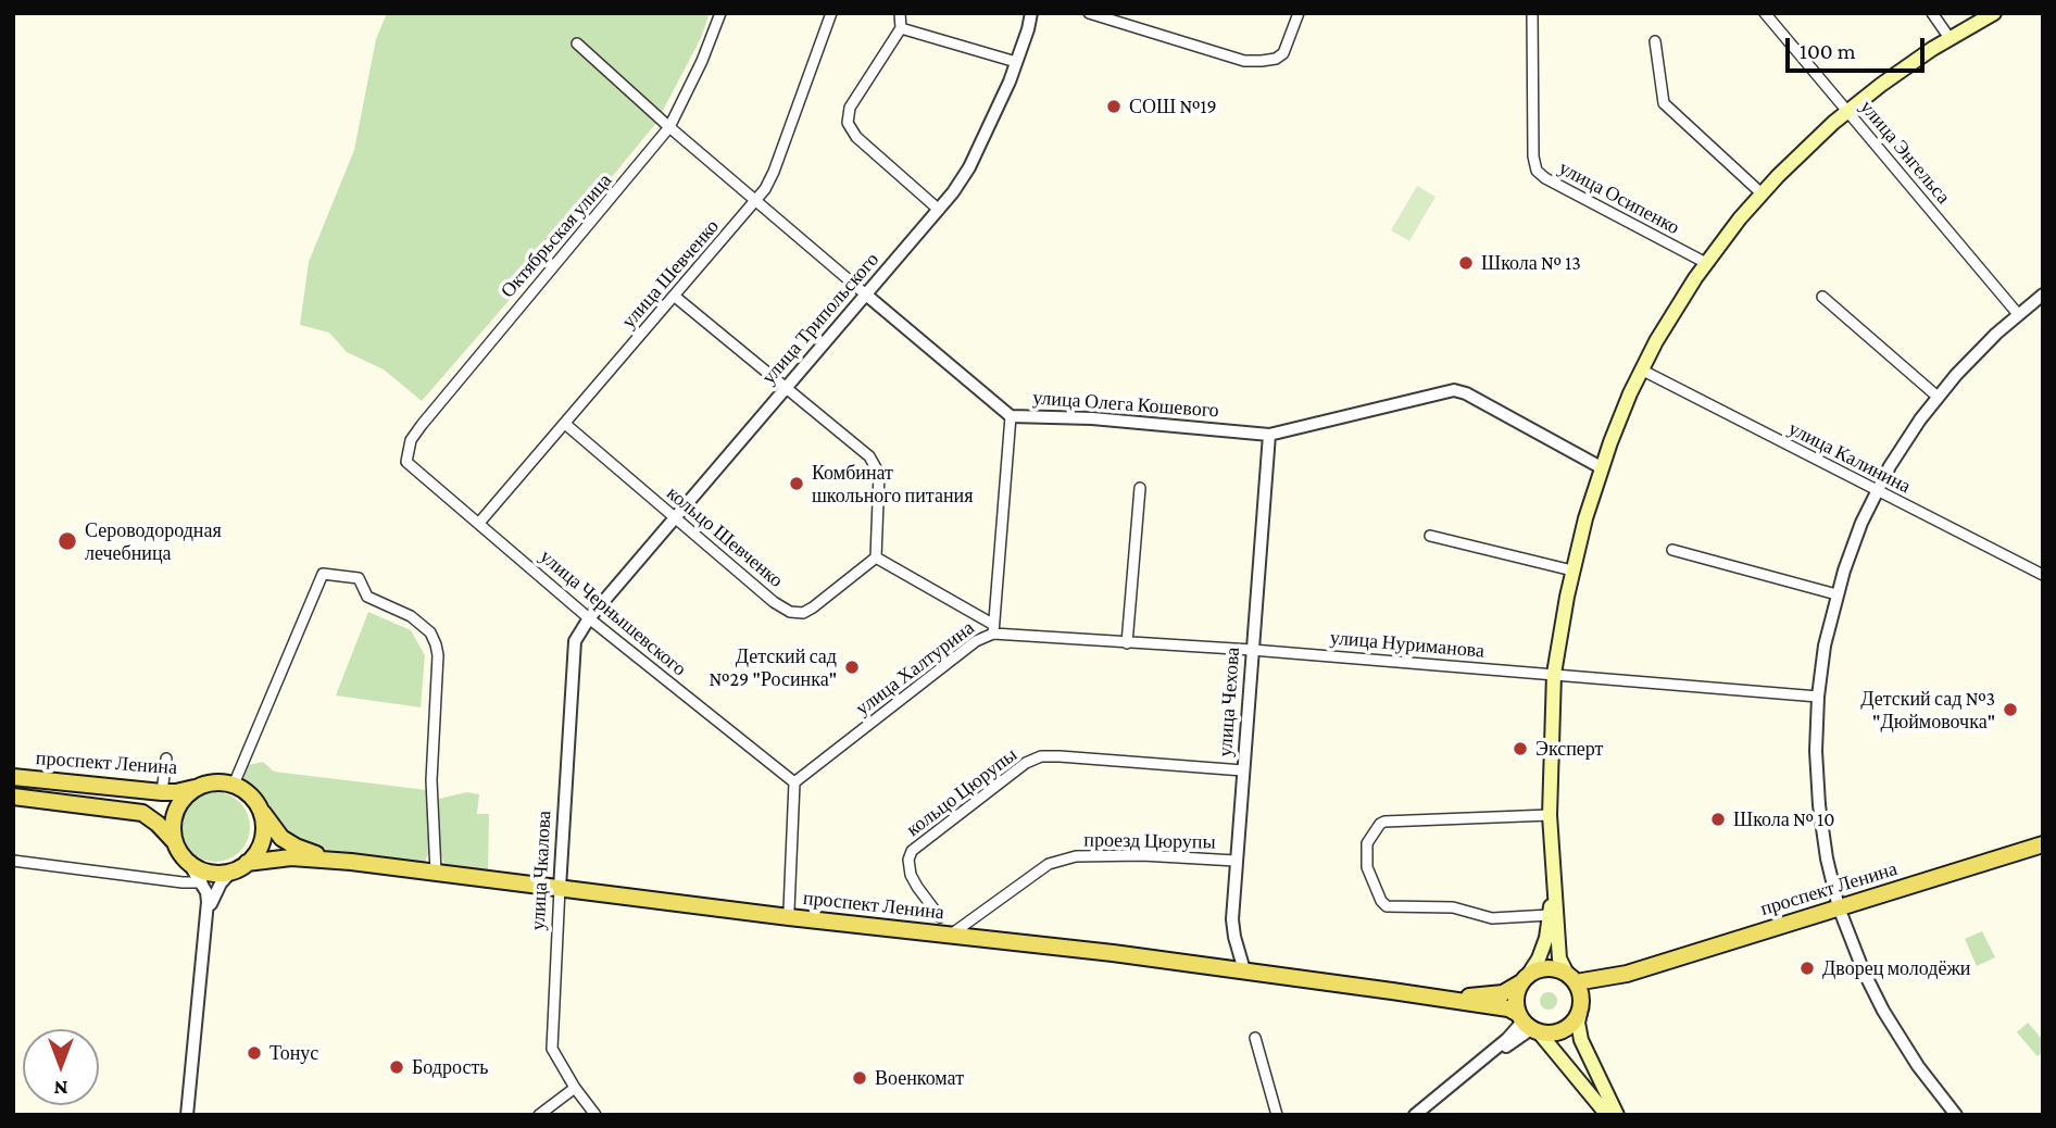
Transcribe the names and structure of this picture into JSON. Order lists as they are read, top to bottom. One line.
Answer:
{"streets":{"main road":["проспект Ленина"],"street":["улица Энгельса","улица Осипенко","Октябрьская улица","улица Шевченко","улица Трипольского","улица Олега Кошевого","улица Калинина","кольцо Шевченко","улица Чернышевского","улица Нуриманова","улица Халтурина","улица Чехова","кольцо Цюрупы","проезд Цюрупы","улица Чкалова"]},"crossings":[["Октябрьская улица","улица Олега Кошевого"],["Октябрьская улица","улица Чернышевского"],["улица Шевченко","улица Олега Кошевого"],["улица Шевченко","кольцо Шевченко"],["улица Шевченко","улица Чернышевского"],["улица Трипольского","улица Олега Кошевого"],["улица Трипольского","кольцо Шевченко"],["улица Трипольского","улица Чернышевского"],["улица Трипольского","улица Чкалова"],["улица Олега Кошевого","улица Халтурина"],["улица Олега Кошевого","улица Чехова"],["улица Чернышевского","улица Халтурина"],["улица Чернышевского","улица Чкалова"],["улица Нуриманова","улица Халтурина"],["улица Нуриманова","улица Чехова"],["улица Чехова","проспект Ленина"],["улица Чехова","кольцо Цюрупы"],["улица Чехова","проезд Цюрупы"],["проспект Ленина","проезд Цюрупы"],["проспект Ленина","улица Чкалова"]],"places":["СОШ №19","Школа № 13","Комбинат школьного питания","Сероводородная лечебница","Детский сад №29 \"Росинка\"","Детский сад №3 \"Дюймовочка\"","Эксперт","Школа № 10","Дворец молодёжи","Тонус","Бодрость","Военкомат"],"scale_bar":"100 m","north":"bottom"}
